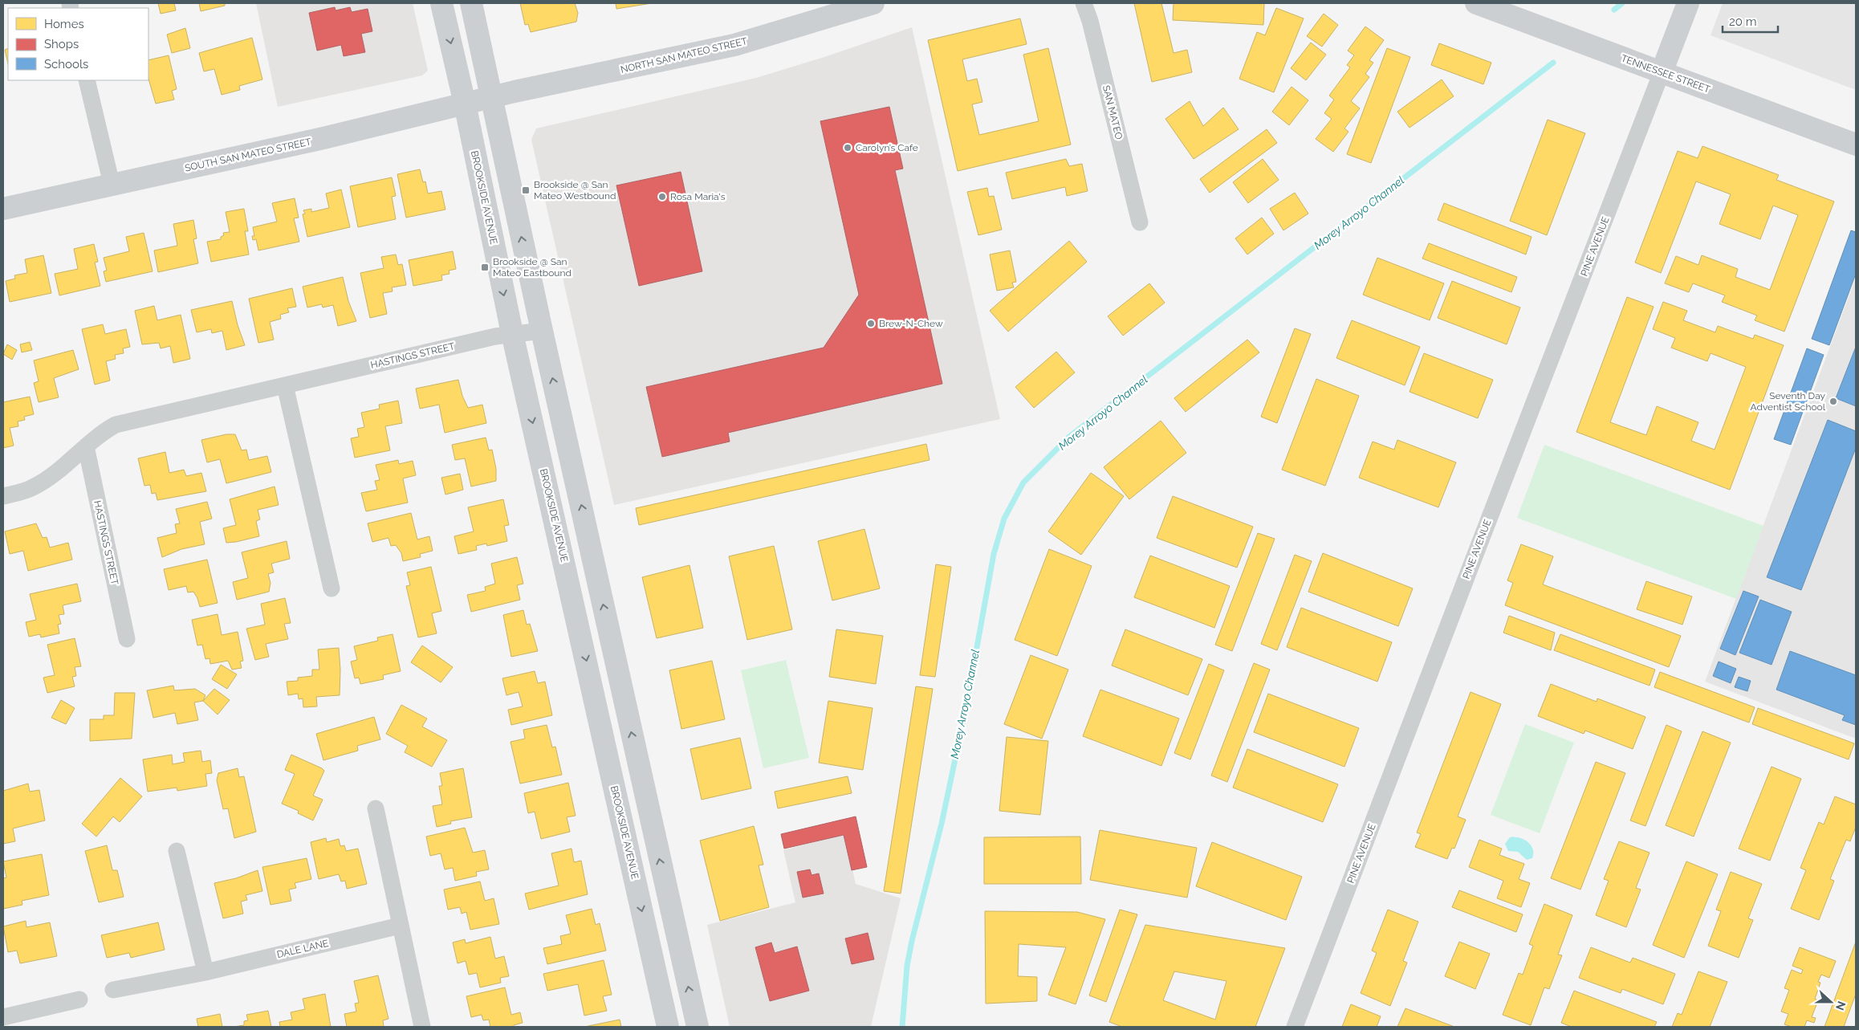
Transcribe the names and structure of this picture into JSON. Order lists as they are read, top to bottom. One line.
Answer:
{"streets":{"main road":["NORTH SAN MATEO STREET","TENNESSEE STREET","SOUTH SAN MATEO STREET","BROOKSIDE AVENUE"],"street":["SAN MATEO","PINE AVENUE","HASTINGS STREET","DALE LANE"]},"crossings":[["NORTH SAN MATEO STREET","SOUTH SAN MATEO STREET"],["TENNESSEE STREET","PINE AVENUE"],["SOUTH SAN MATEO STREET","BROOKSIDE AVENUE"],["BROOKSIDE AVENUE","HASTINGS STREET"]],"water":["Morey Arroyo Channel"],"places":{"other":["Carolyn’s Cafe","Rosa Maria's","Brew-N-Chew","Seventh Day Adventist School"],"transit":["Brookside @ San Mateo Westbound","Brookside @ San Mateo Eastbound"]},"legend":["Homes","Shops","Schools"],"scale_bar":"20 m","north":"right"}
